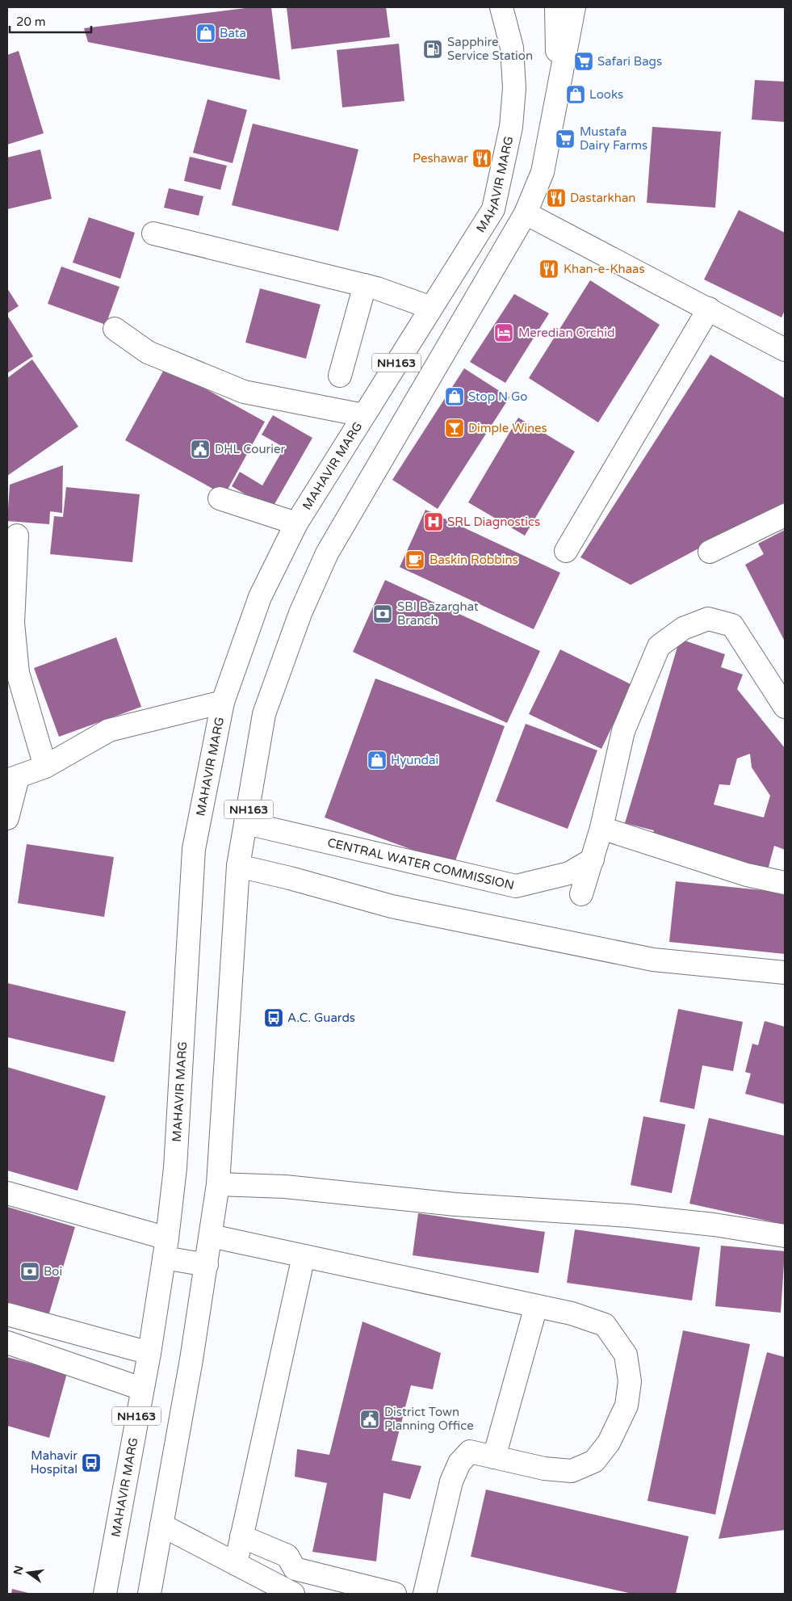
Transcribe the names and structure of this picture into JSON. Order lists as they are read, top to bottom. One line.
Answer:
{"streets":{"main road":["MAHAVIR MARG","NH163","CENTRAL WATER COMMISSION"]},"crossings":[["NH163","CENTRAL WATER COMMISSION"]],"places":{"shop":["Bata","Looks","Stop N Go","Hyundai"],"fuel station":["Sapphire Service Station"],"supermarket":["Safari Bags","Mustafa Dairy Farms"],"restaurant":["Peshawar","Dastarkhan","Khan-e-Khaas"],"hotel":["Meredian Orchid"],"bar":["Dimple Wines"],"public building":["DHL Courier","District Town Planning Office"],"hospital":["SRL Diagnostics"],"cafe":["Baskin Robbins"],"bank":["SBI Bazarghat Branch","Boi"],"bus stop":["A.C. Guards","Mahavir Hospital"]},"scale_bar":"20 m","north":"left"}
